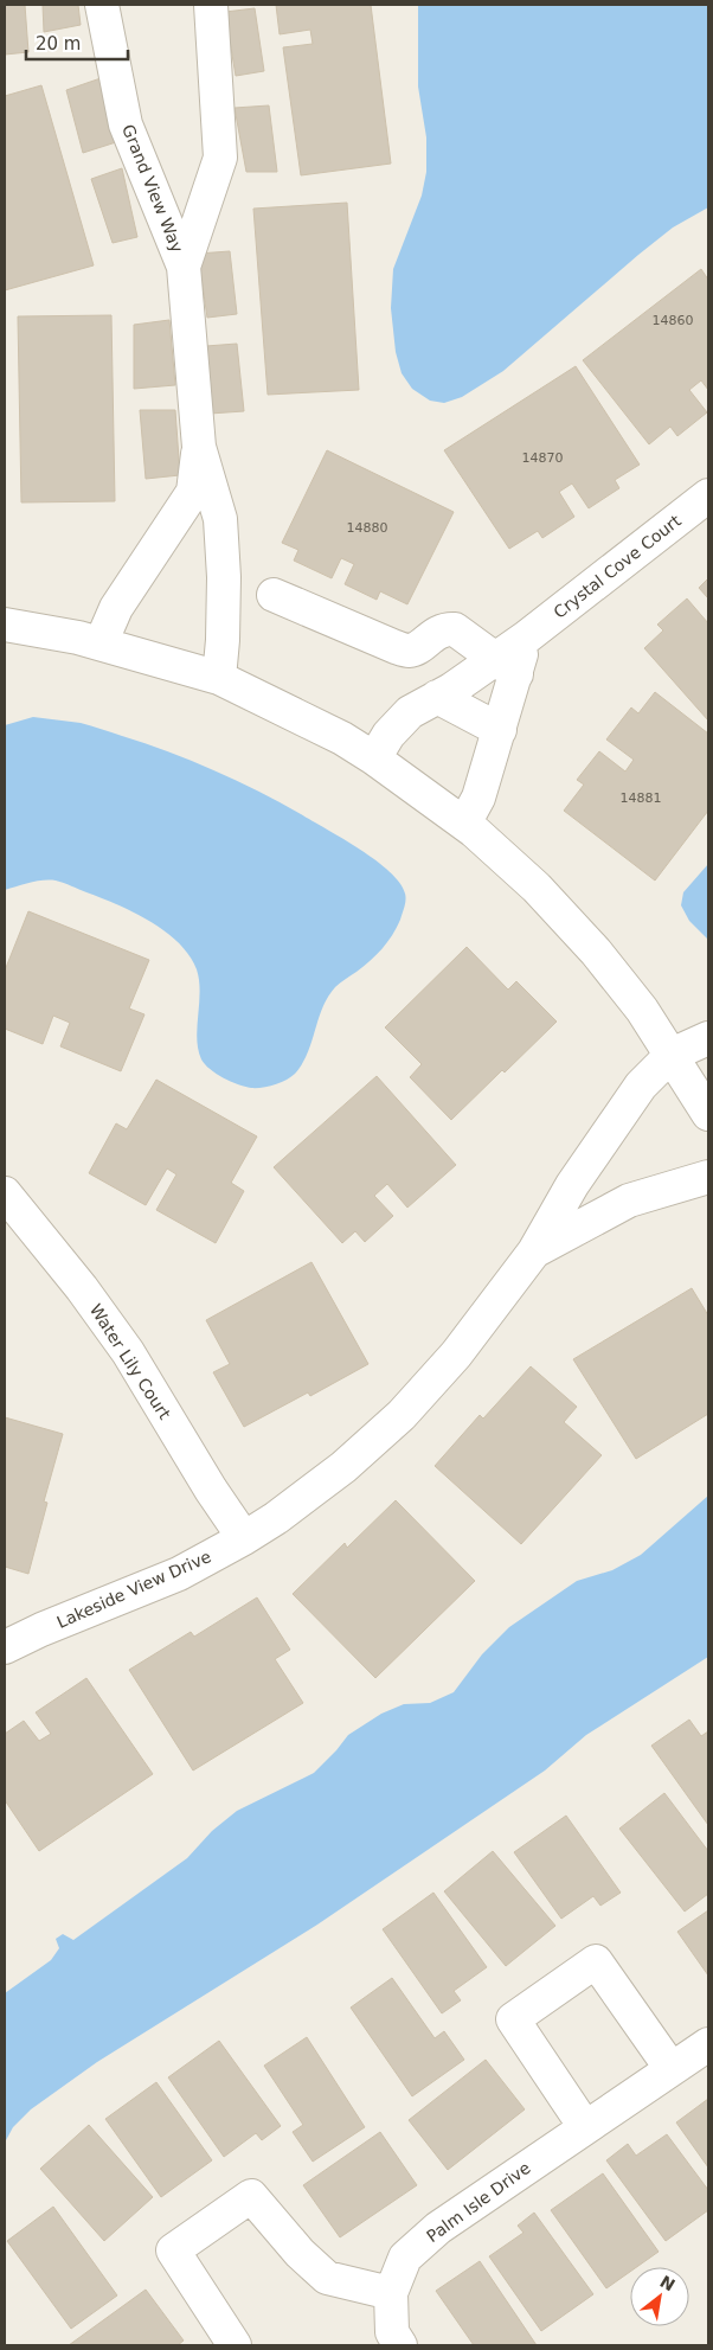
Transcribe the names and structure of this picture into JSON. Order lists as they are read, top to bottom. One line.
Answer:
{"streets":{"street":["Grand View Way","Crystal Cove Court","Water Lily Court","Lakeside View Drive","Palm Isle Drive"]},"crossings":[["Water Lily Court","Lakeside View Drive"]],"house_numbers":["14860","14870","14880","14881"],"scale_bar":"20 m","north":"top right"}
